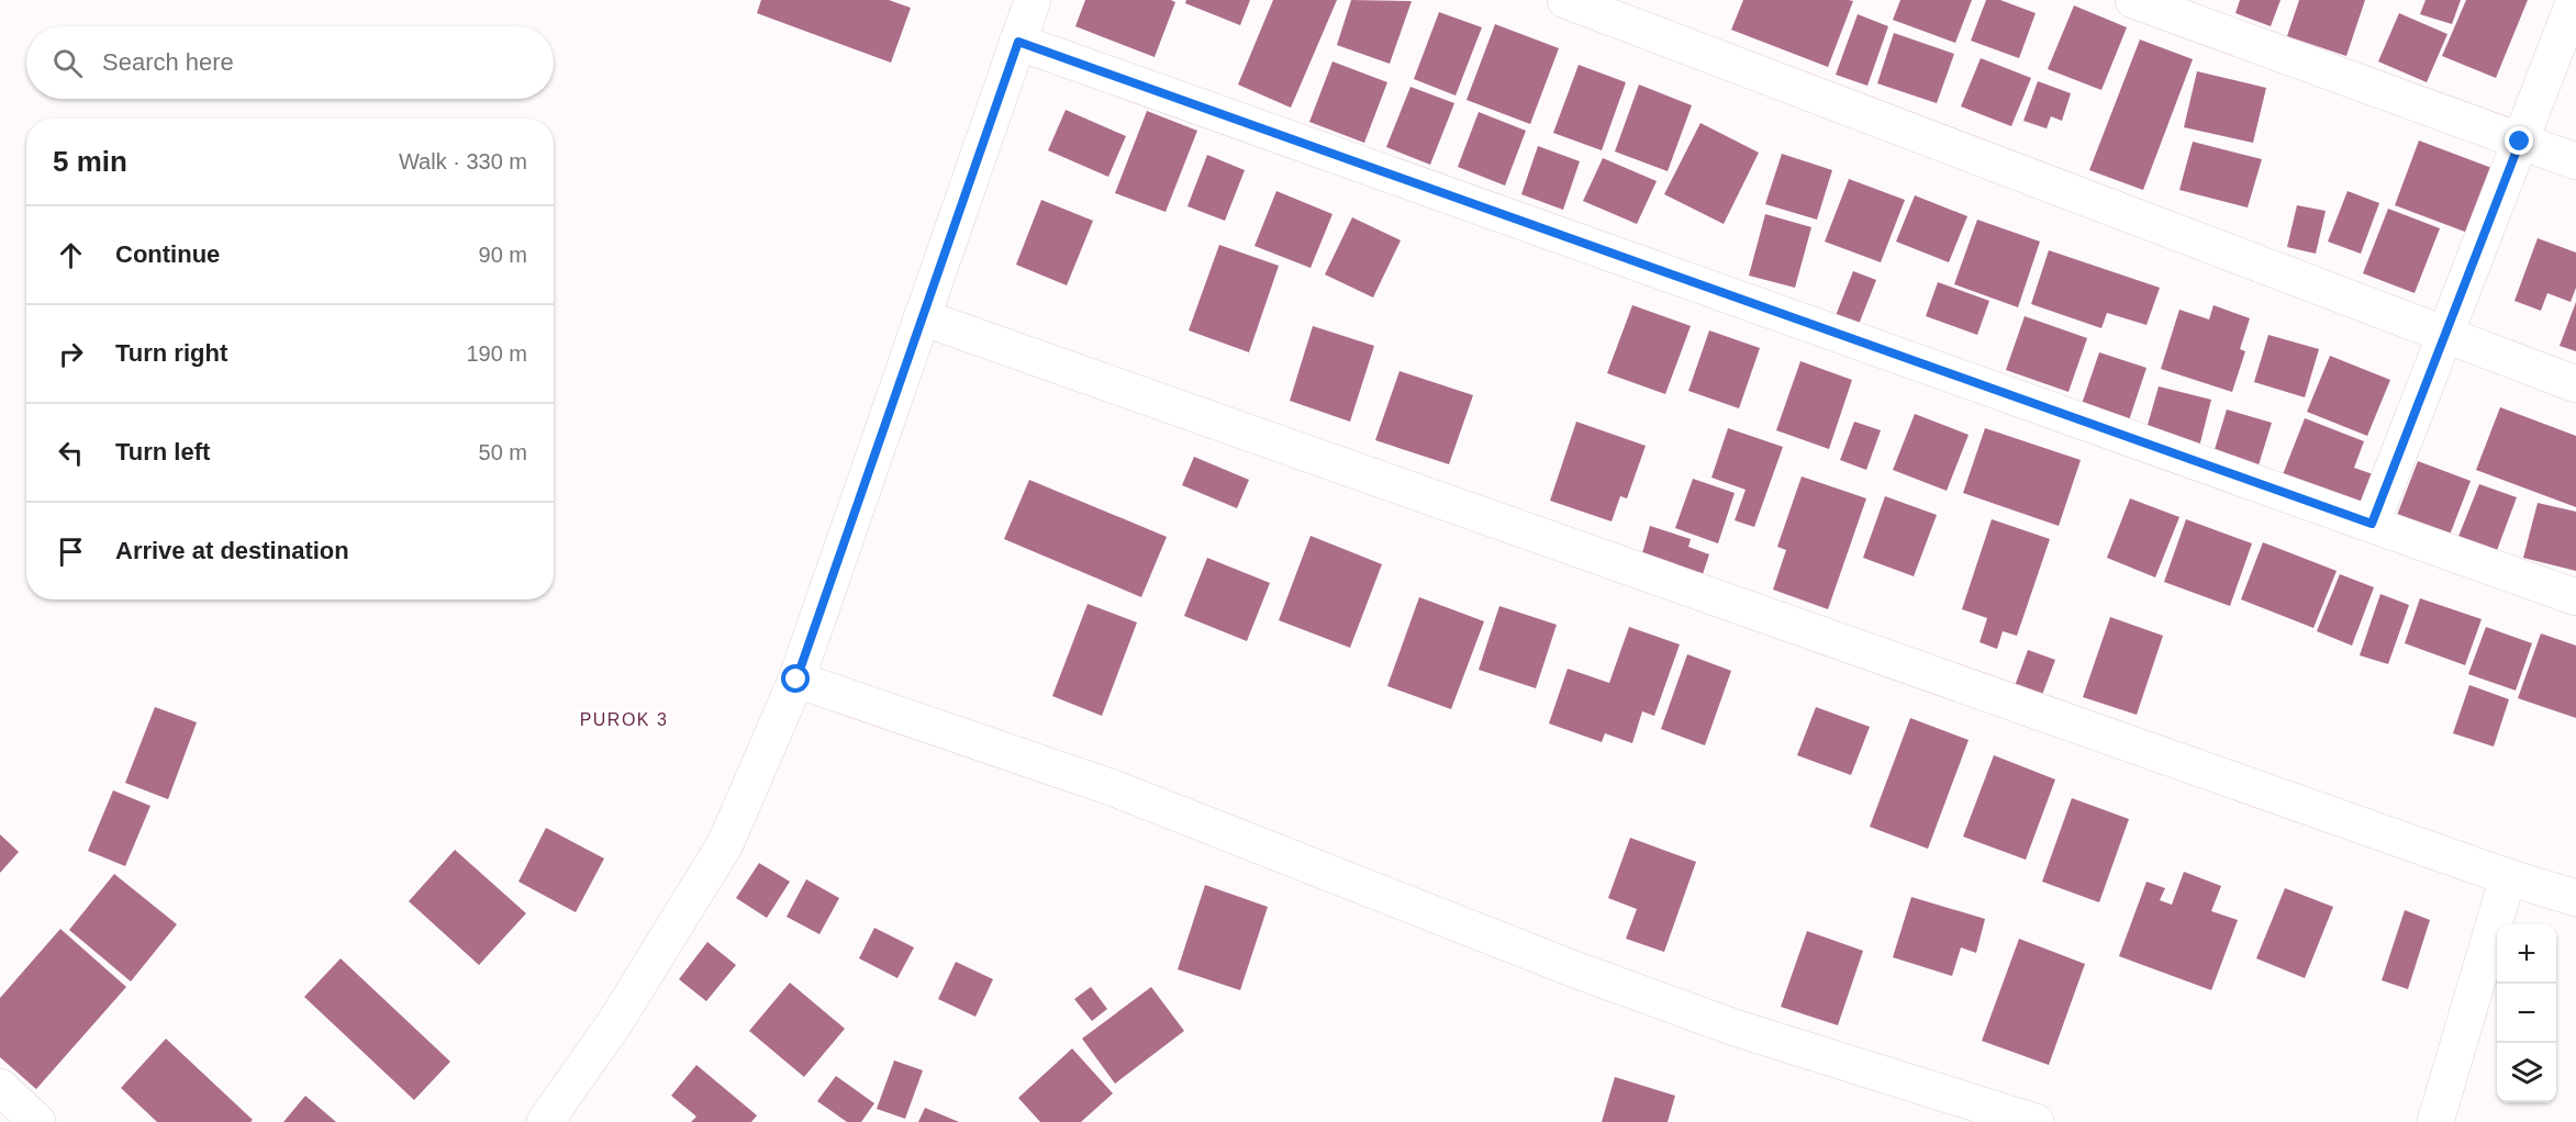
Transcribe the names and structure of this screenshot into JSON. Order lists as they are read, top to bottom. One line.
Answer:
{"districts":["PUROK 3"],"page":{"search":"Search here","heading":["5 min","Walk · 330 m"],"list":[["Continue","90 m"],["Turn right","190 m"],["Turn left","50 m"],"Arrive at destination"],"map_buttons":["+","−"]}}
